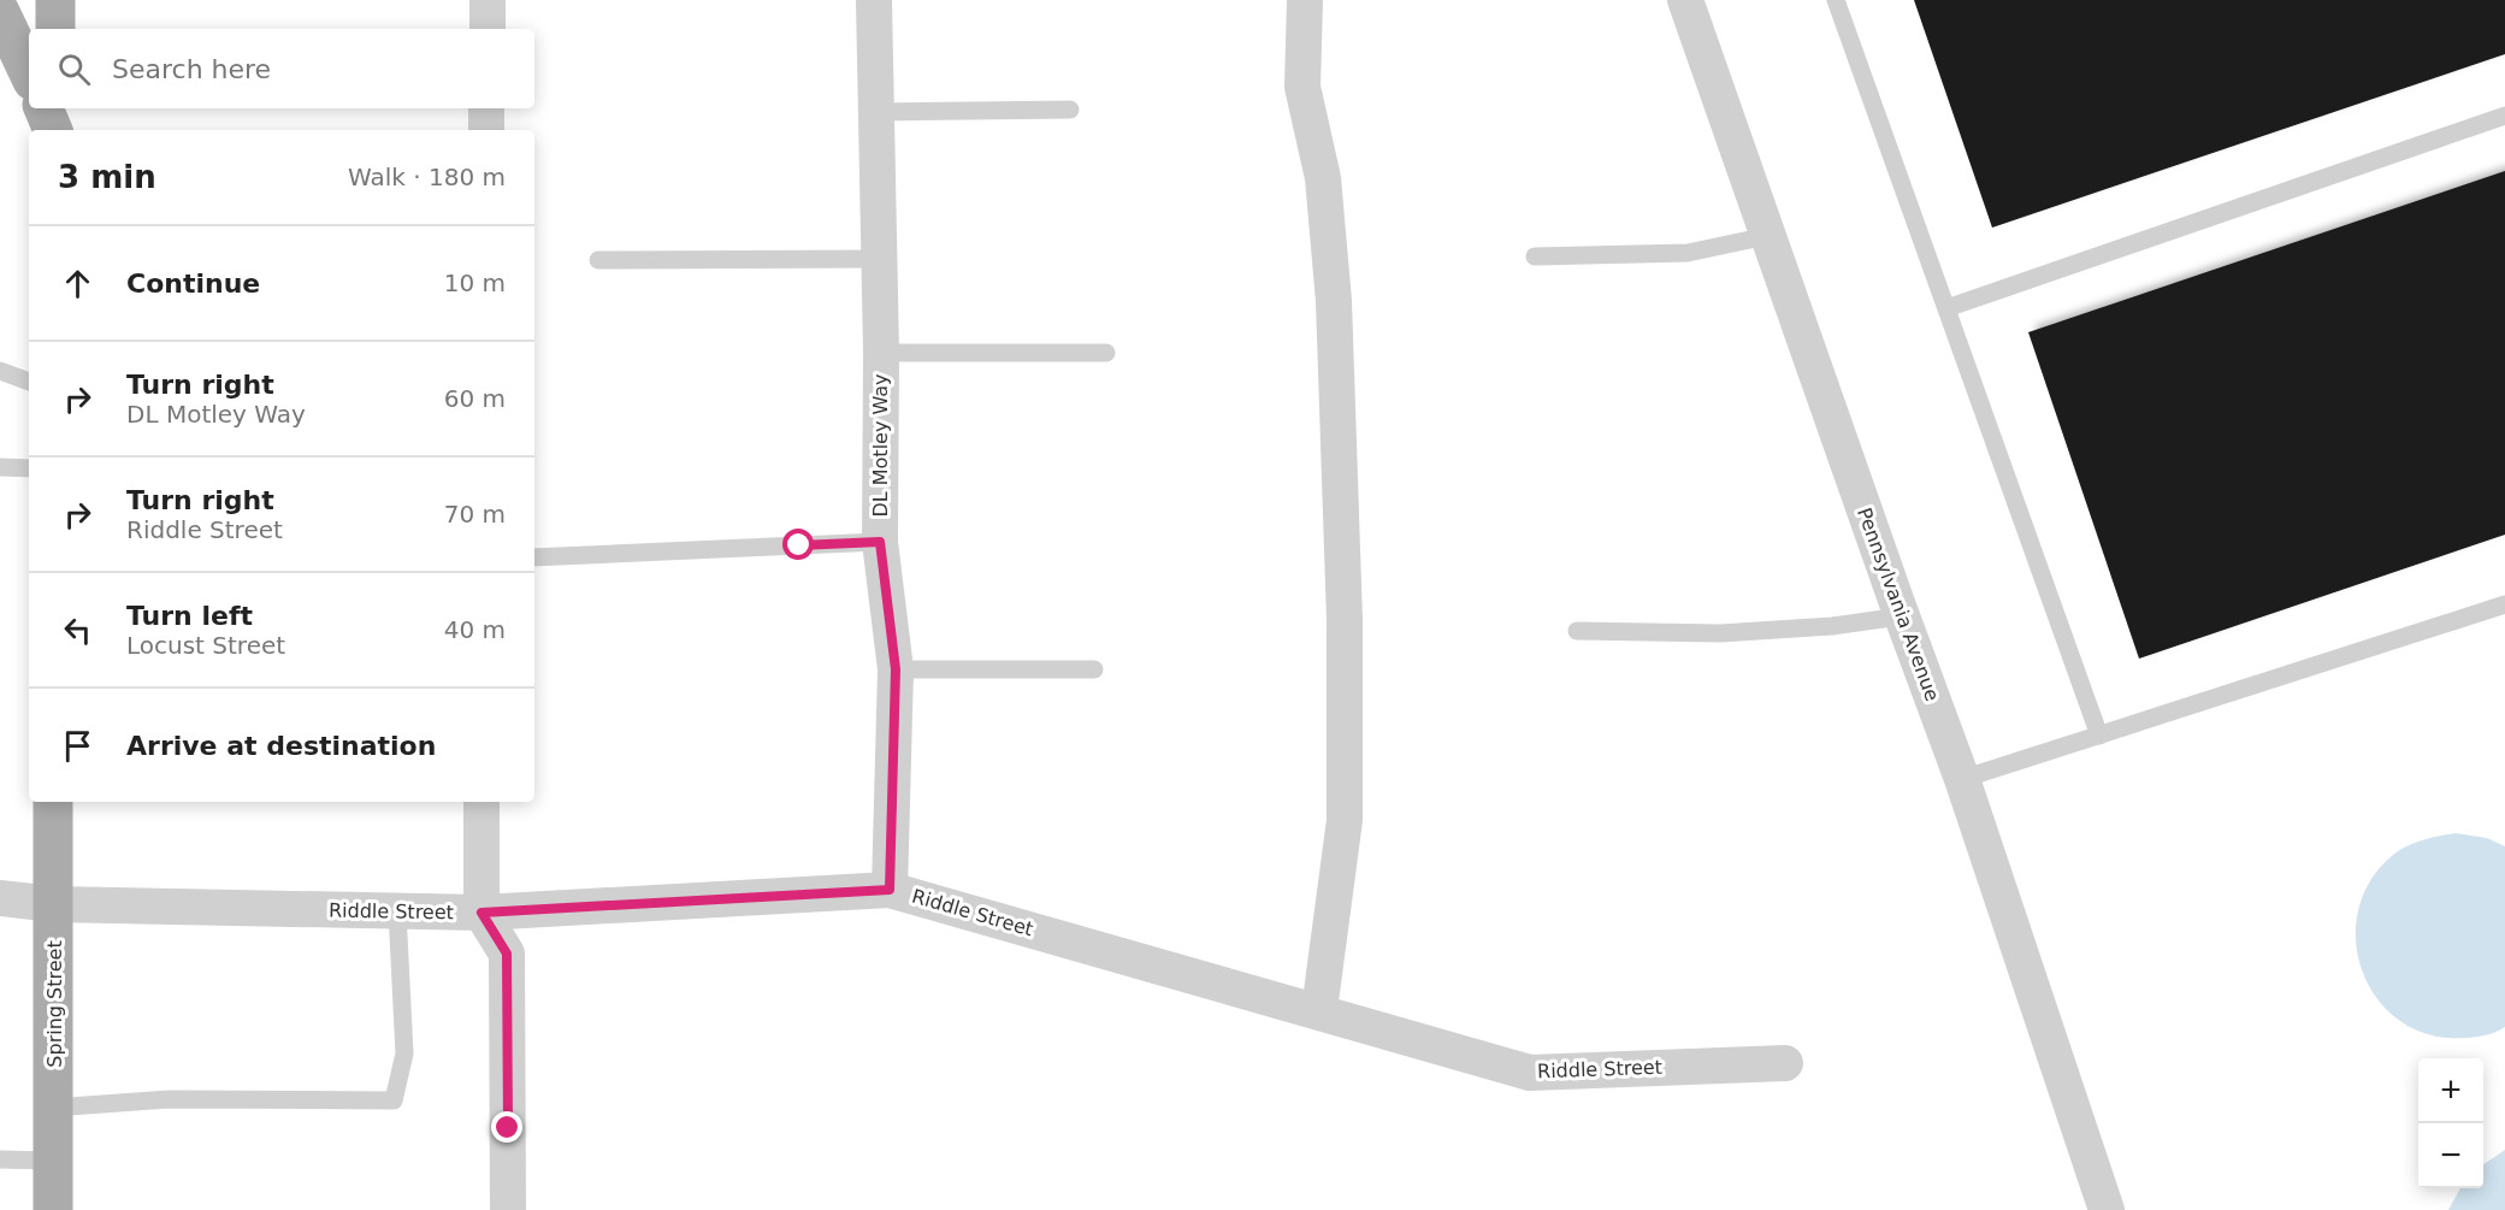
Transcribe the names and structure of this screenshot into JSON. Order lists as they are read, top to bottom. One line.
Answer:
{"streets":{"main road":["Spring Street"],"street":["DL Motley Way","Pennsylvania Avenue","Riddle Street"]},"crossings":[["DL Motley Way","Riddle Street"],["Riddle Street","Spring Street"]],"page":{"search":"Search here","heading":["3 min","Walk · 180 m"],"list":[["Continue","10 m"],["Turn right","DL Motley Way","60 m"],["Turn right","Riddle Street","70 m"],["Turn left","Locust Street","40 m"],"Arrive at destination"],"map_buttons":["+","−"]}}
